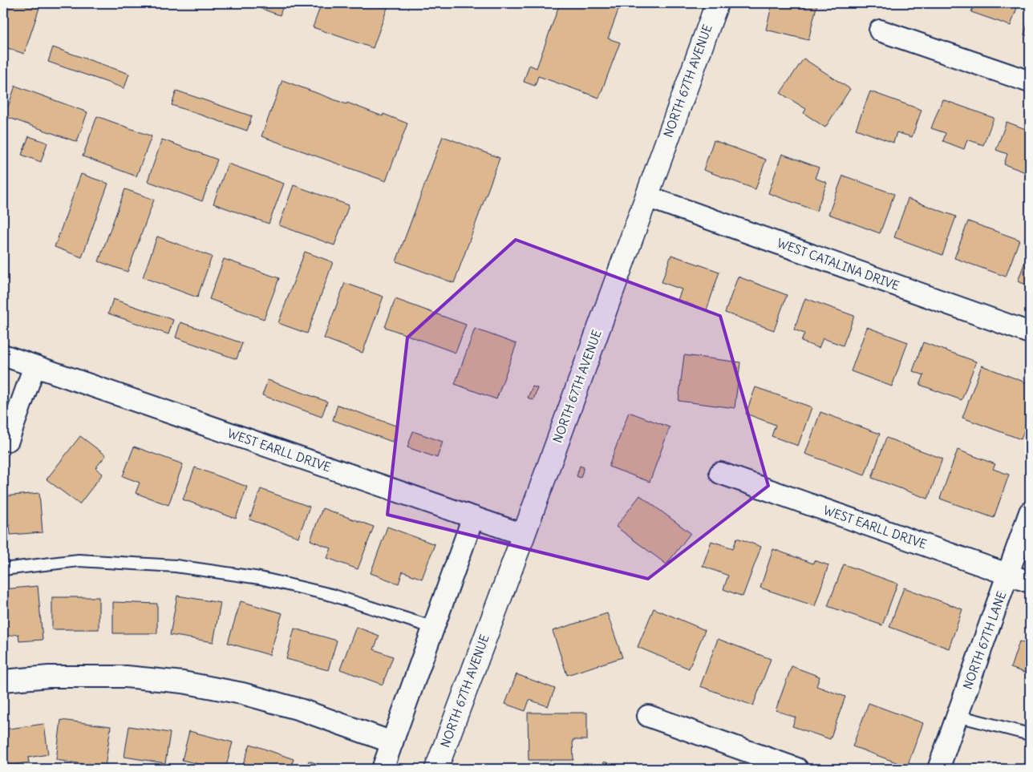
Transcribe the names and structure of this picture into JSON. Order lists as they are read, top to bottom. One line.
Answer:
{"streets":{"main road":["NORTH 67TH AVENUE"],"street":["WEST CATALINA DRIVE","WEST EARLL DRIVE","NORTH 67TH LANE"]},"crossings":[["NORTH 67TH AVENUE","WEST CATALINA DRIVE"],["NORTH 67TH AVENUE","WEST EARLL DRIVE"],["WEST EARLL DRIVE","NORTH 67TH LANE"]]}
